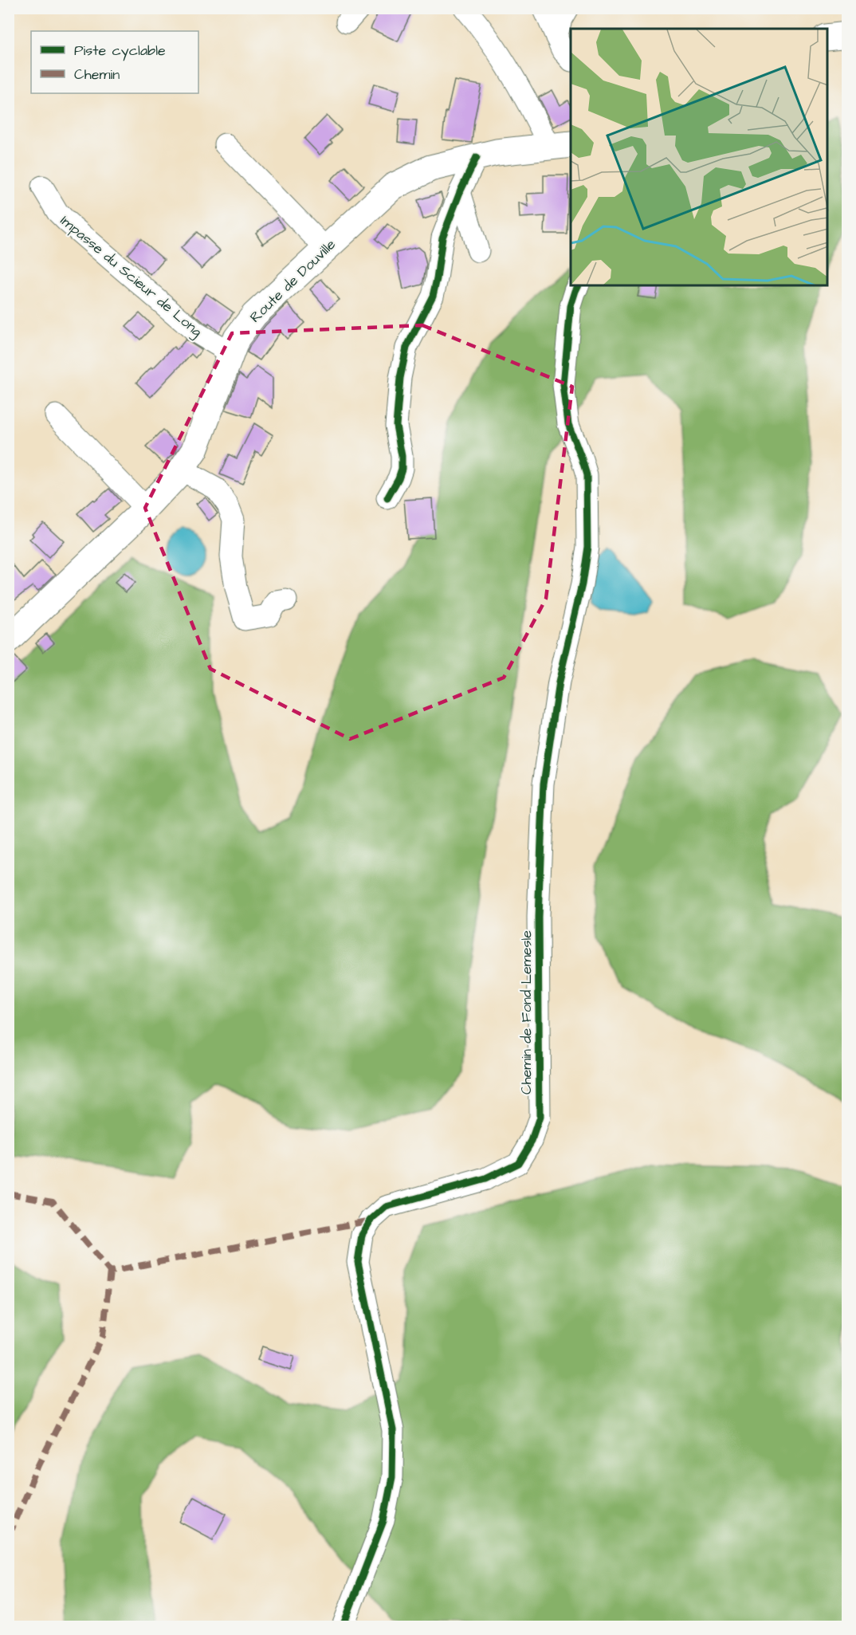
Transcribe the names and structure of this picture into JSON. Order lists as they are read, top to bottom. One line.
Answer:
{"streets":{"main road":["Route de Douville"],"street":["Impasse du Scieur de Long","Chemin de Fond Lemesle"]},"crossings":[["Impasse du Scieur de Long","Route de Douville"]],"legend":["Piste cyclable","Chemin"]}
